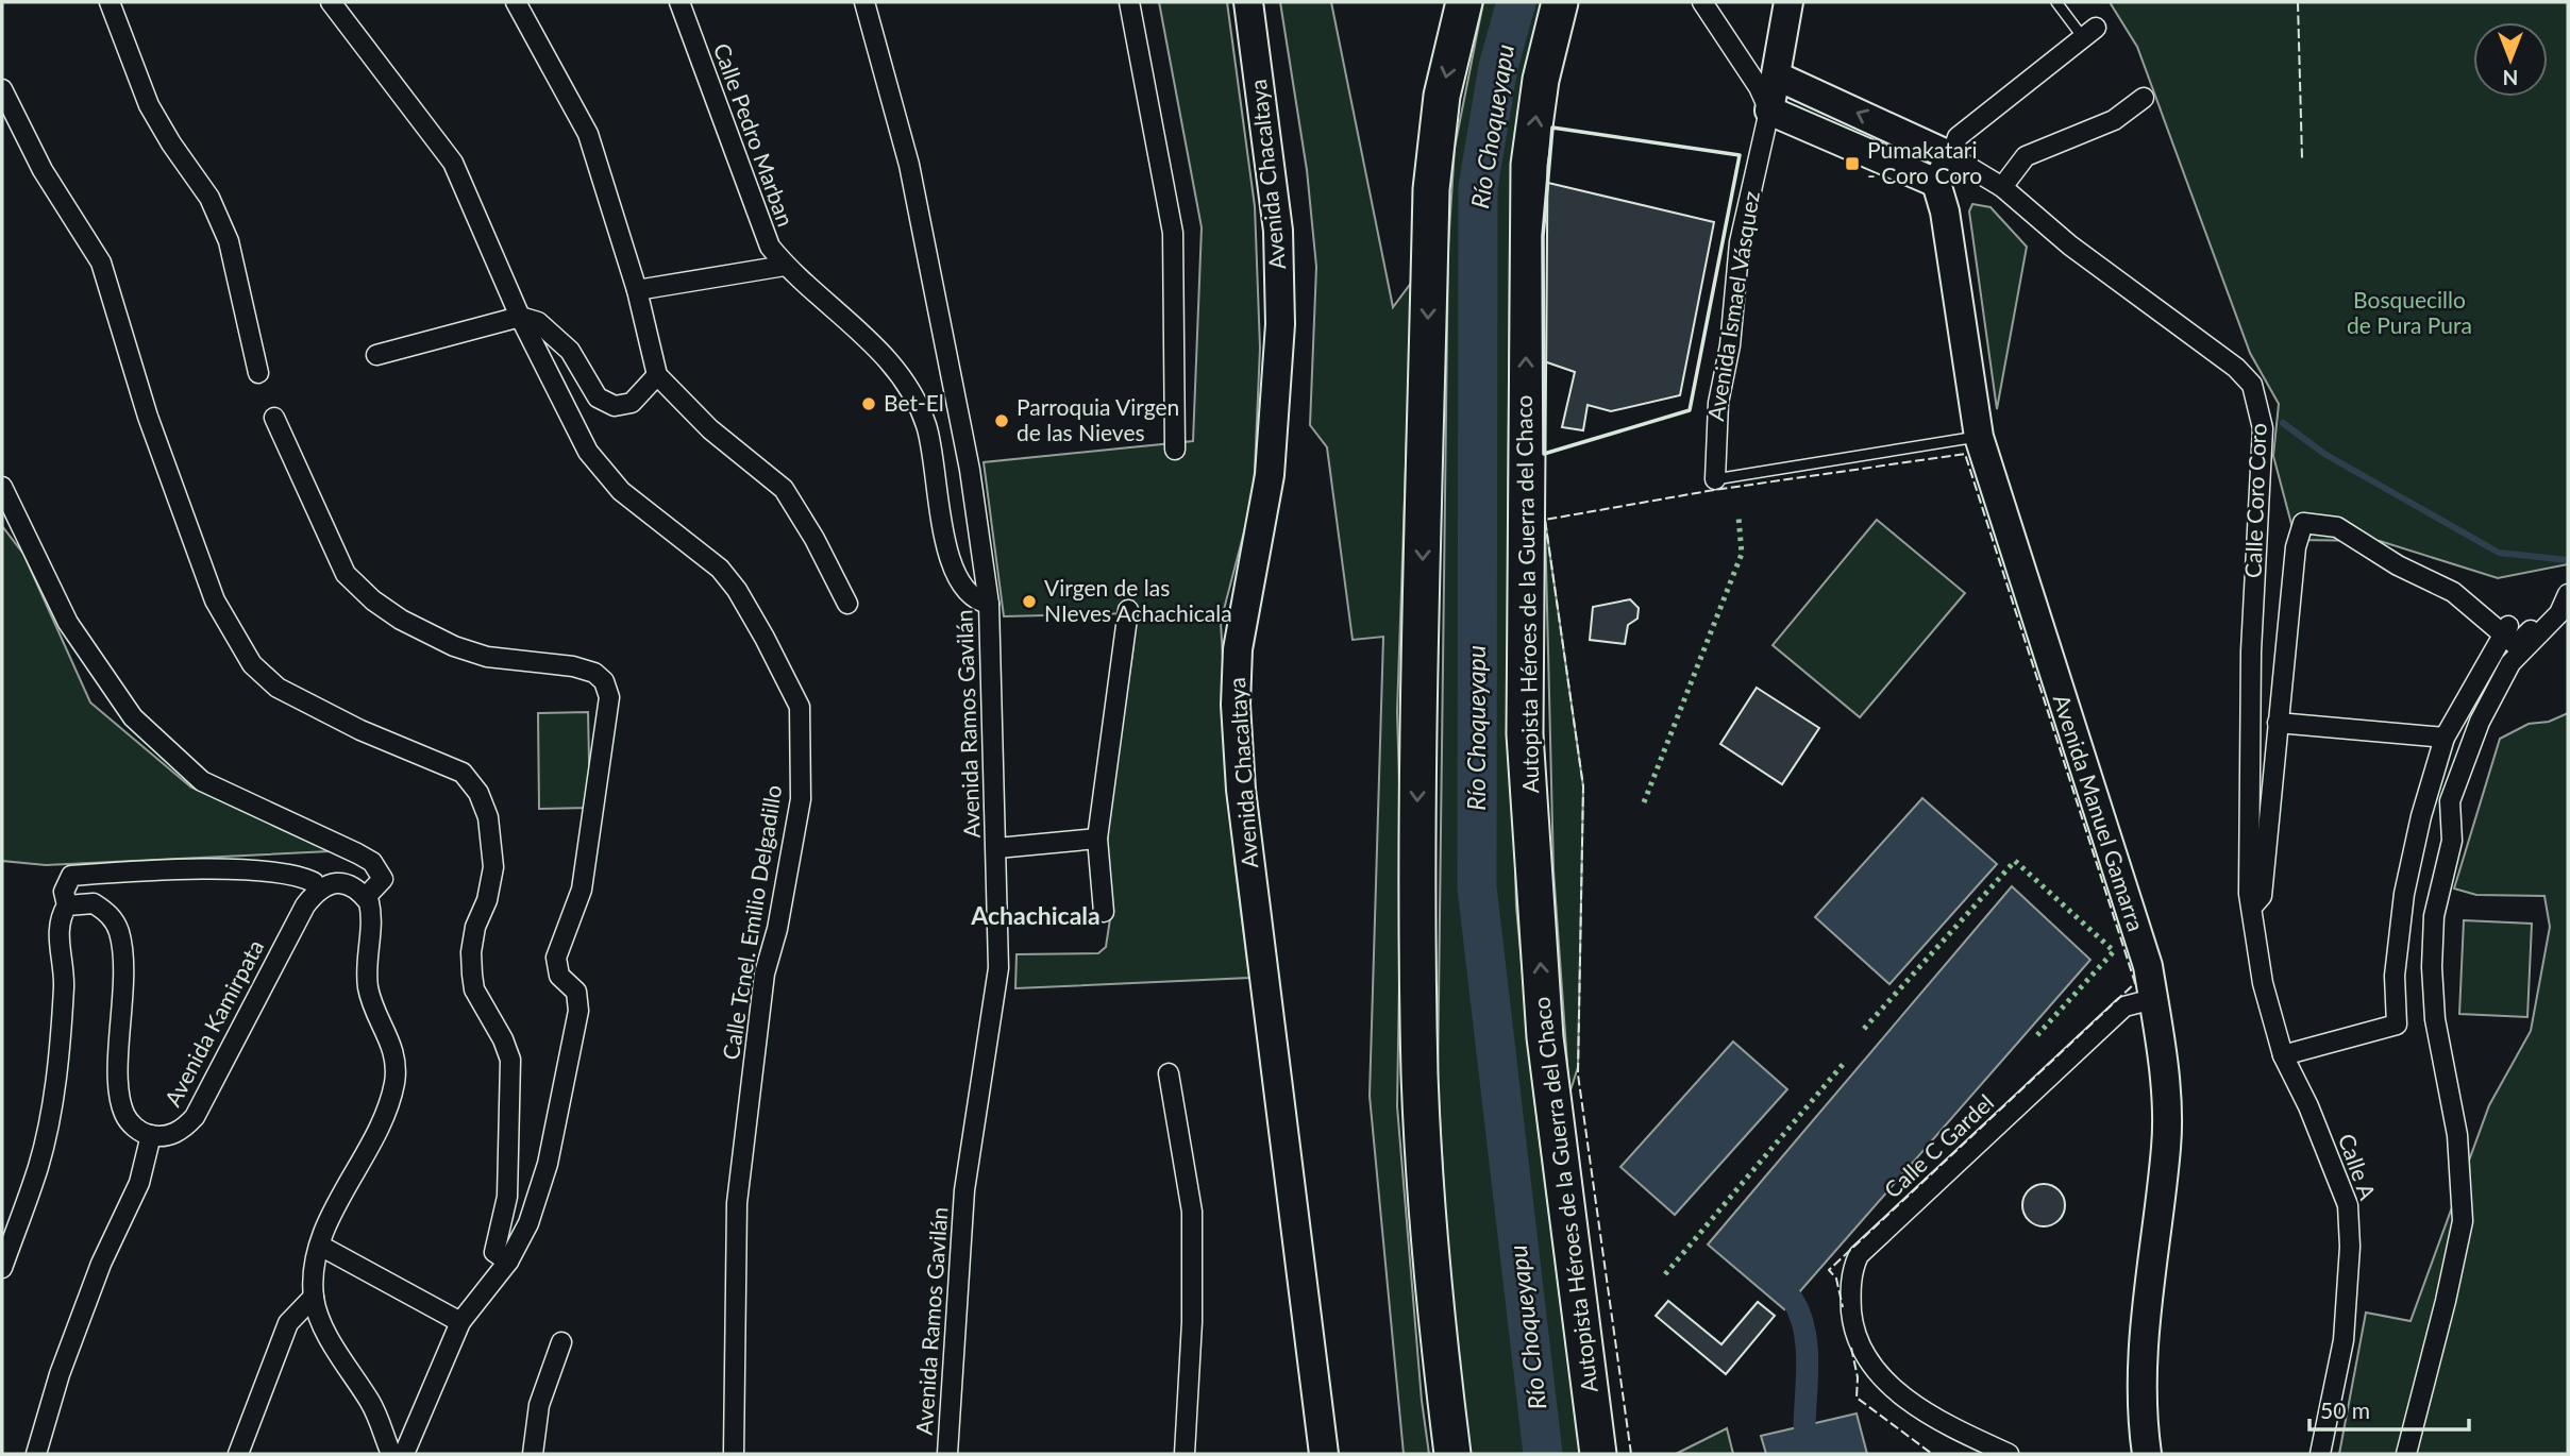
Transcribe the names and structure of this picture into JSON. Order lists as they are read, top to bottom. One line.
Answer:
{"streets":{"highway":["Autopista Héroes de la Guerra del Chaco"],"main road":["Avenida Chacaltaya","Avenida Ismael Vásquez","Calle Coro Coro","Avenida Manuel Gamarra"],"street":["Calle Pedro Marban","Avenida Ramos Gavilán","Calle Tcnel. Emilio Delgadillo","Avenida Kamirpata","Calle C Gardel","Calle A"]},"crossings":[["Calle Pedro Marban","Avenida Ramos Gavilán"],["Avenida Ismael Vásquez","Calle Coro Coro"],["Calle Coro Coro","Calle A"],["Avenida Manuel Gamarra","Calle C Gardel"]],"districts":["Achachicala"],"water":["Río Choqueyapu"],"parks":["Bosquecillo de Pura Pura"],"places":{"transit":["Pumakatari - Coro Coro"],"other":["Bet-El","Parroquia Virgen de las Nieves","Virgen de las NIeves Achachicala"]},"scale_bar":"50 m","north":"bottom"}
